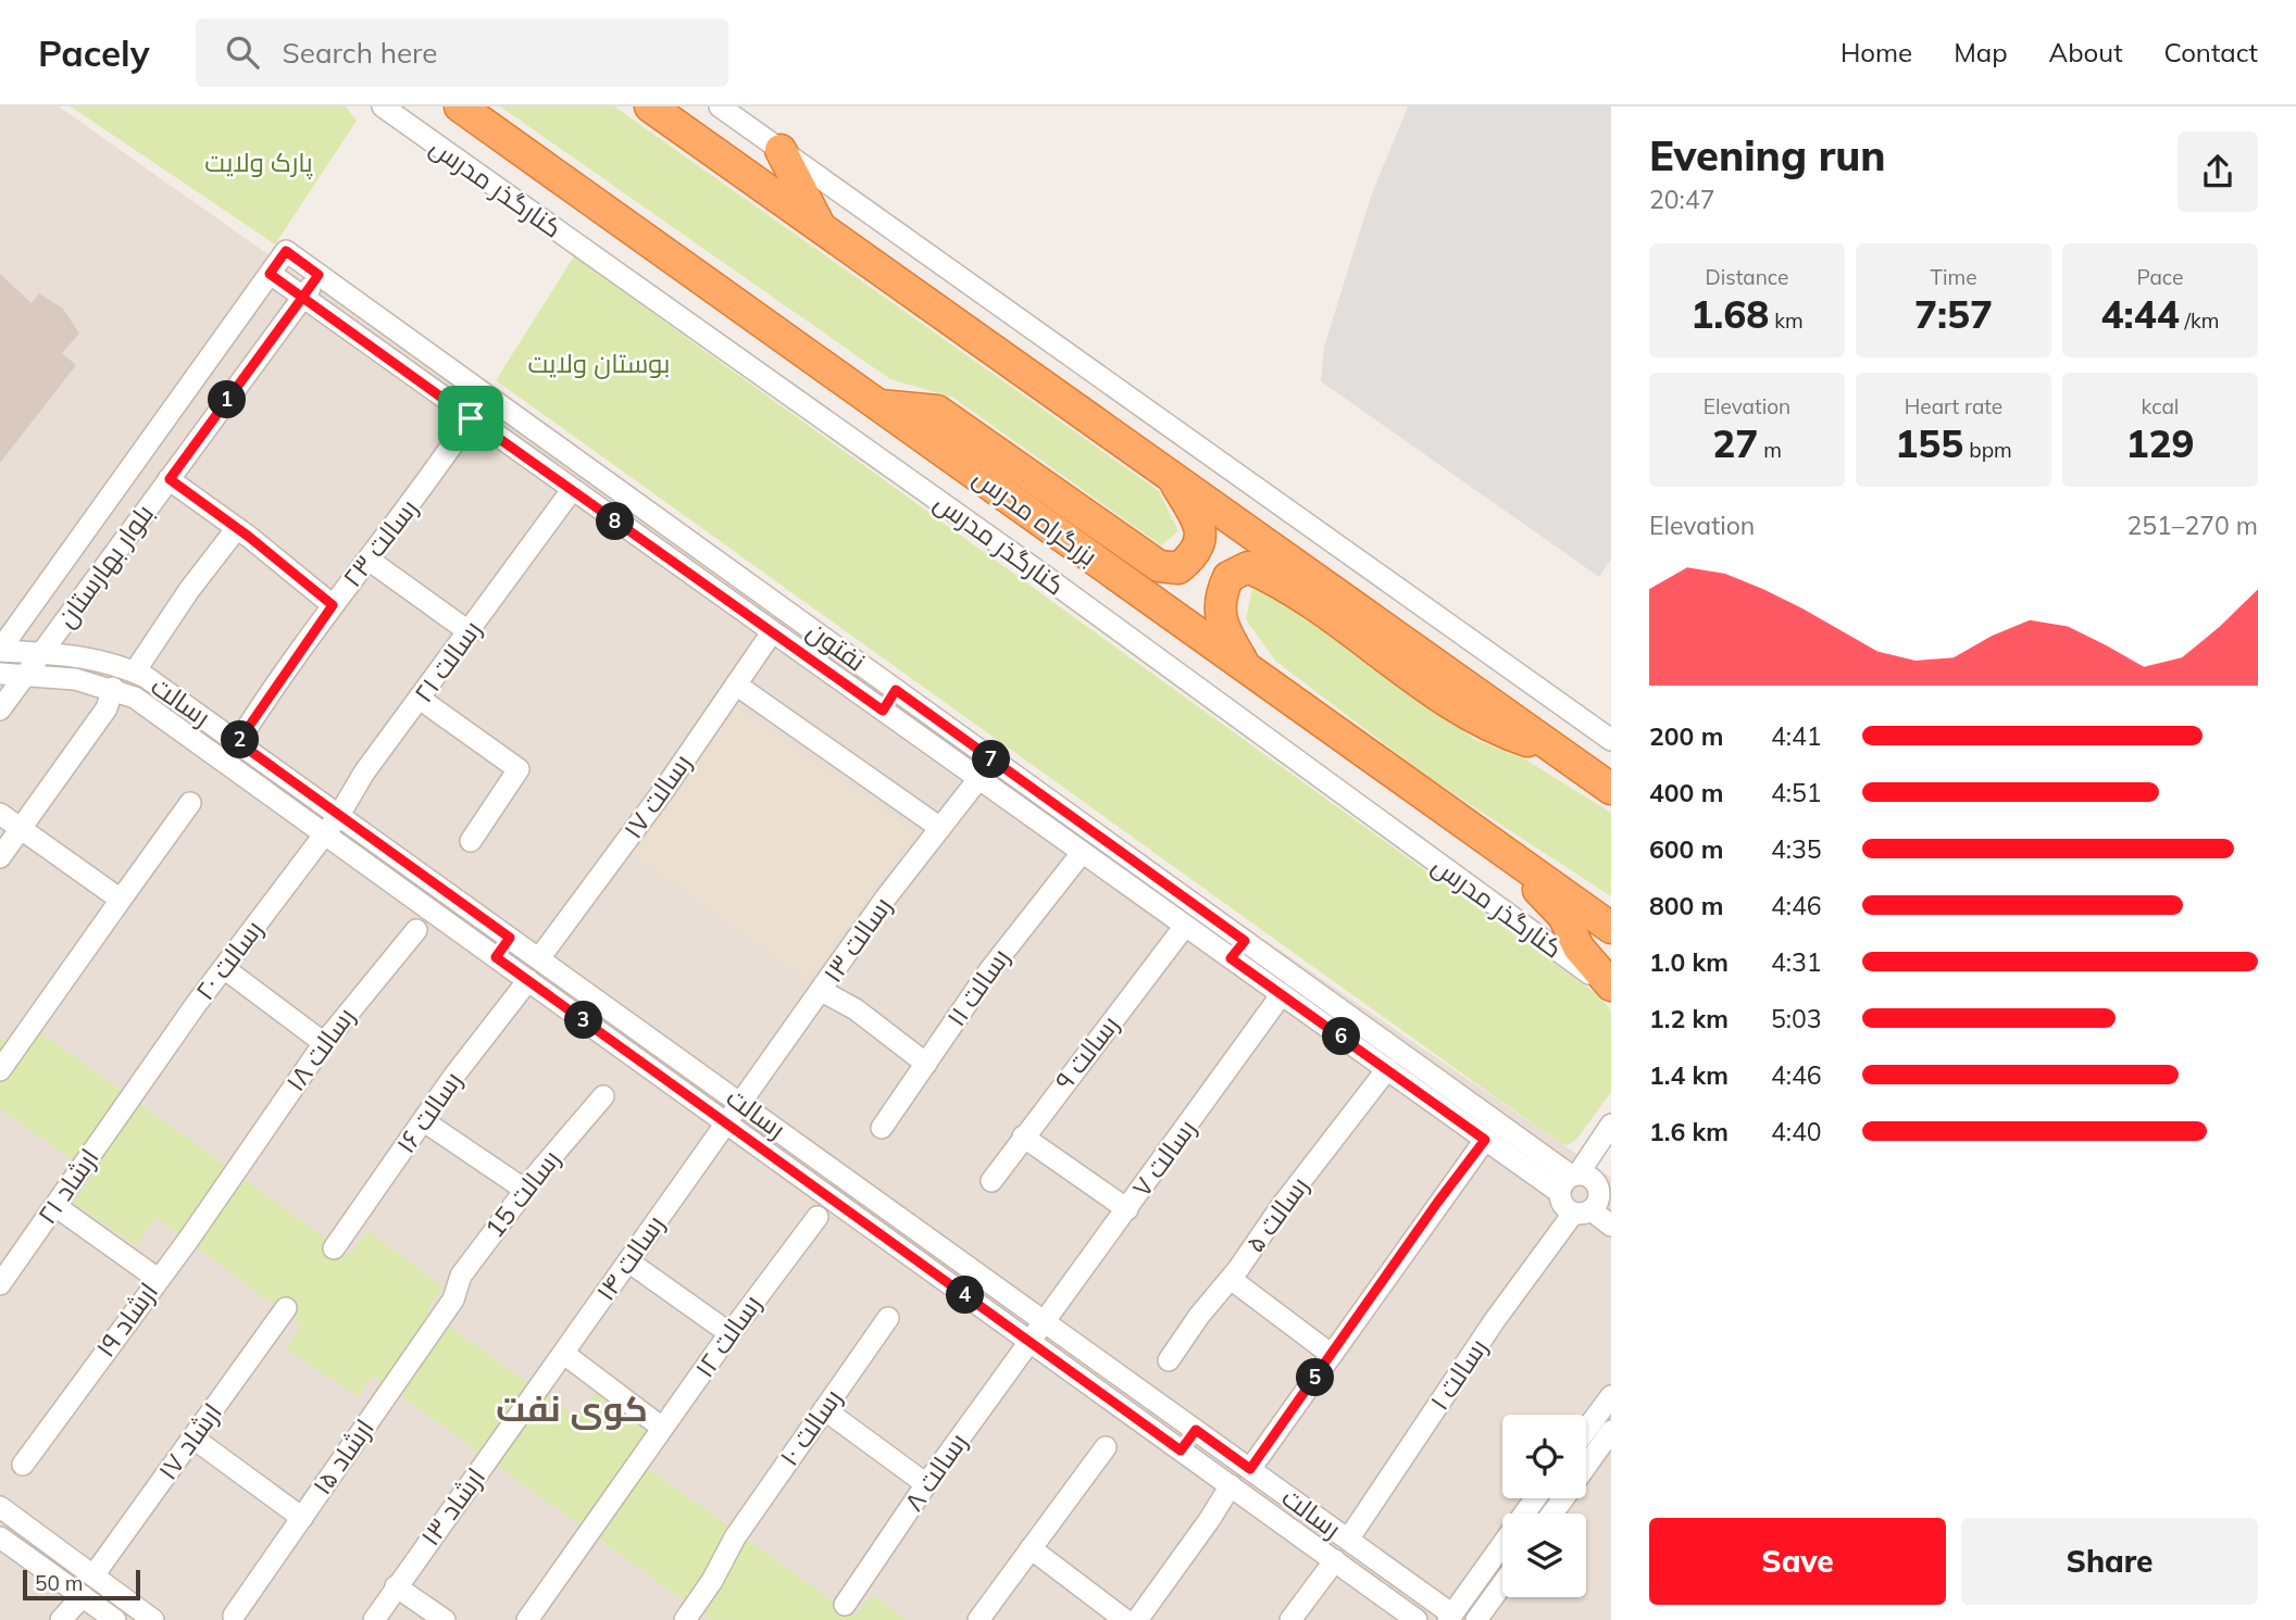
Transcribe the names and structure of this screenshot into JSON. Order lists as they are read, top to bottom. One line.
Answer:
{"streets":{"highway":["بزرگراه مدرس"],"street":["کنارگذر مدرس","رسالت ۲۳","بلوار بهارستان","نفتون","رسالت ۲۱","رسالت","رسالت ۱۷","رسالت ۱۳","رسالت ٢٠","رسالت ۱۱","رسالت ۱۸","رسالت ۹","رسالت ۱۶","رسالت ۷","ارشاد ۲۱","رسالت 15","رسالت ۵","رسالت ۱۴","ارشاد ۱۹","رسالت ۱۲","رسالت ۱","رسالت ۱۰","ارشاد ۱۷","ارشاد ۱۵","رسالت ۸","ارشاد ۱۳"]},"crossings":[["رسالت ۲۳","نفتون"],["رسالت ۲۳","رسالت"],["بلوار بهارستان","نفتون"],["بلوار بهارستان","رسالت"],["نفتون","رسالت ۲۱"],["نفتون","رسالت ۱۷"],["نفتون","رسالت ۱۳"],["نفتون","رسالت ۱۱"],["نفتون","رسالت ۹"],["نفتون","رسالت ۷"],["نفتون","رسالت ۵"],["رسالت ۲۱","رسالت"],["رسالت ۲۱","رسالت ٢٠"],["رسالت","رسالت ۱۷"],["رسالت","رسالت ۱۳"],["رسالت","رسالت ٢٠"],["رسالت","رسالت ۱۶"],["رسالت","رسالت ۷"],["رسالت","رسالت ۱۴"],["رسالت","رسالت ۱"],["رسالت","رسالت ۸"],["رسالت ۱۳","رسالت ۱۴"],["رسالت ٢٠","ارشاد ۲۱"],["رسالت ۱۸","ارشاد ۱۹"],["رسالت ۷","رسالت ۸"],["رسالت 15","ارشاد ۱۵"],["رسالت ۱۴","ارشاد ۱۳"]],"districts":["کوی نفت"],"parks":["پارک ولایت","بوستان ولایت"],"scale_bar":"50 m","page":{"header":"Pacely","search":"Search here","nav":["Home","Map","About","Contact"],"heading":["Evening run","20:47"],"stats":[["Distance","1.68 km"],["Time","7:57"],["Pace","4:44 /km"],["Elevation","27 m"],["Heart rate","155 bpm"],["kcal","129"]],"pins":["1","8","2","7","3","6","4","5"],"chart":["Elevation","251–270 m"],"list":[{"name":"200 m","note":"4:41"},{"name":"400 m","note":"4:51"},{"name":"600 m","note":"4:35"},{"name":"800 m","note":"4:46"},{"name":"1.0 km","note":"4:31"},{"name":"1.2 km","note":"5:03"},{"name":"1.4 km","note":"4:46"},{"name":"1.6 km","note":"4:40"}],"buttons":["Save","Share"],"scale":"50 m"}}
